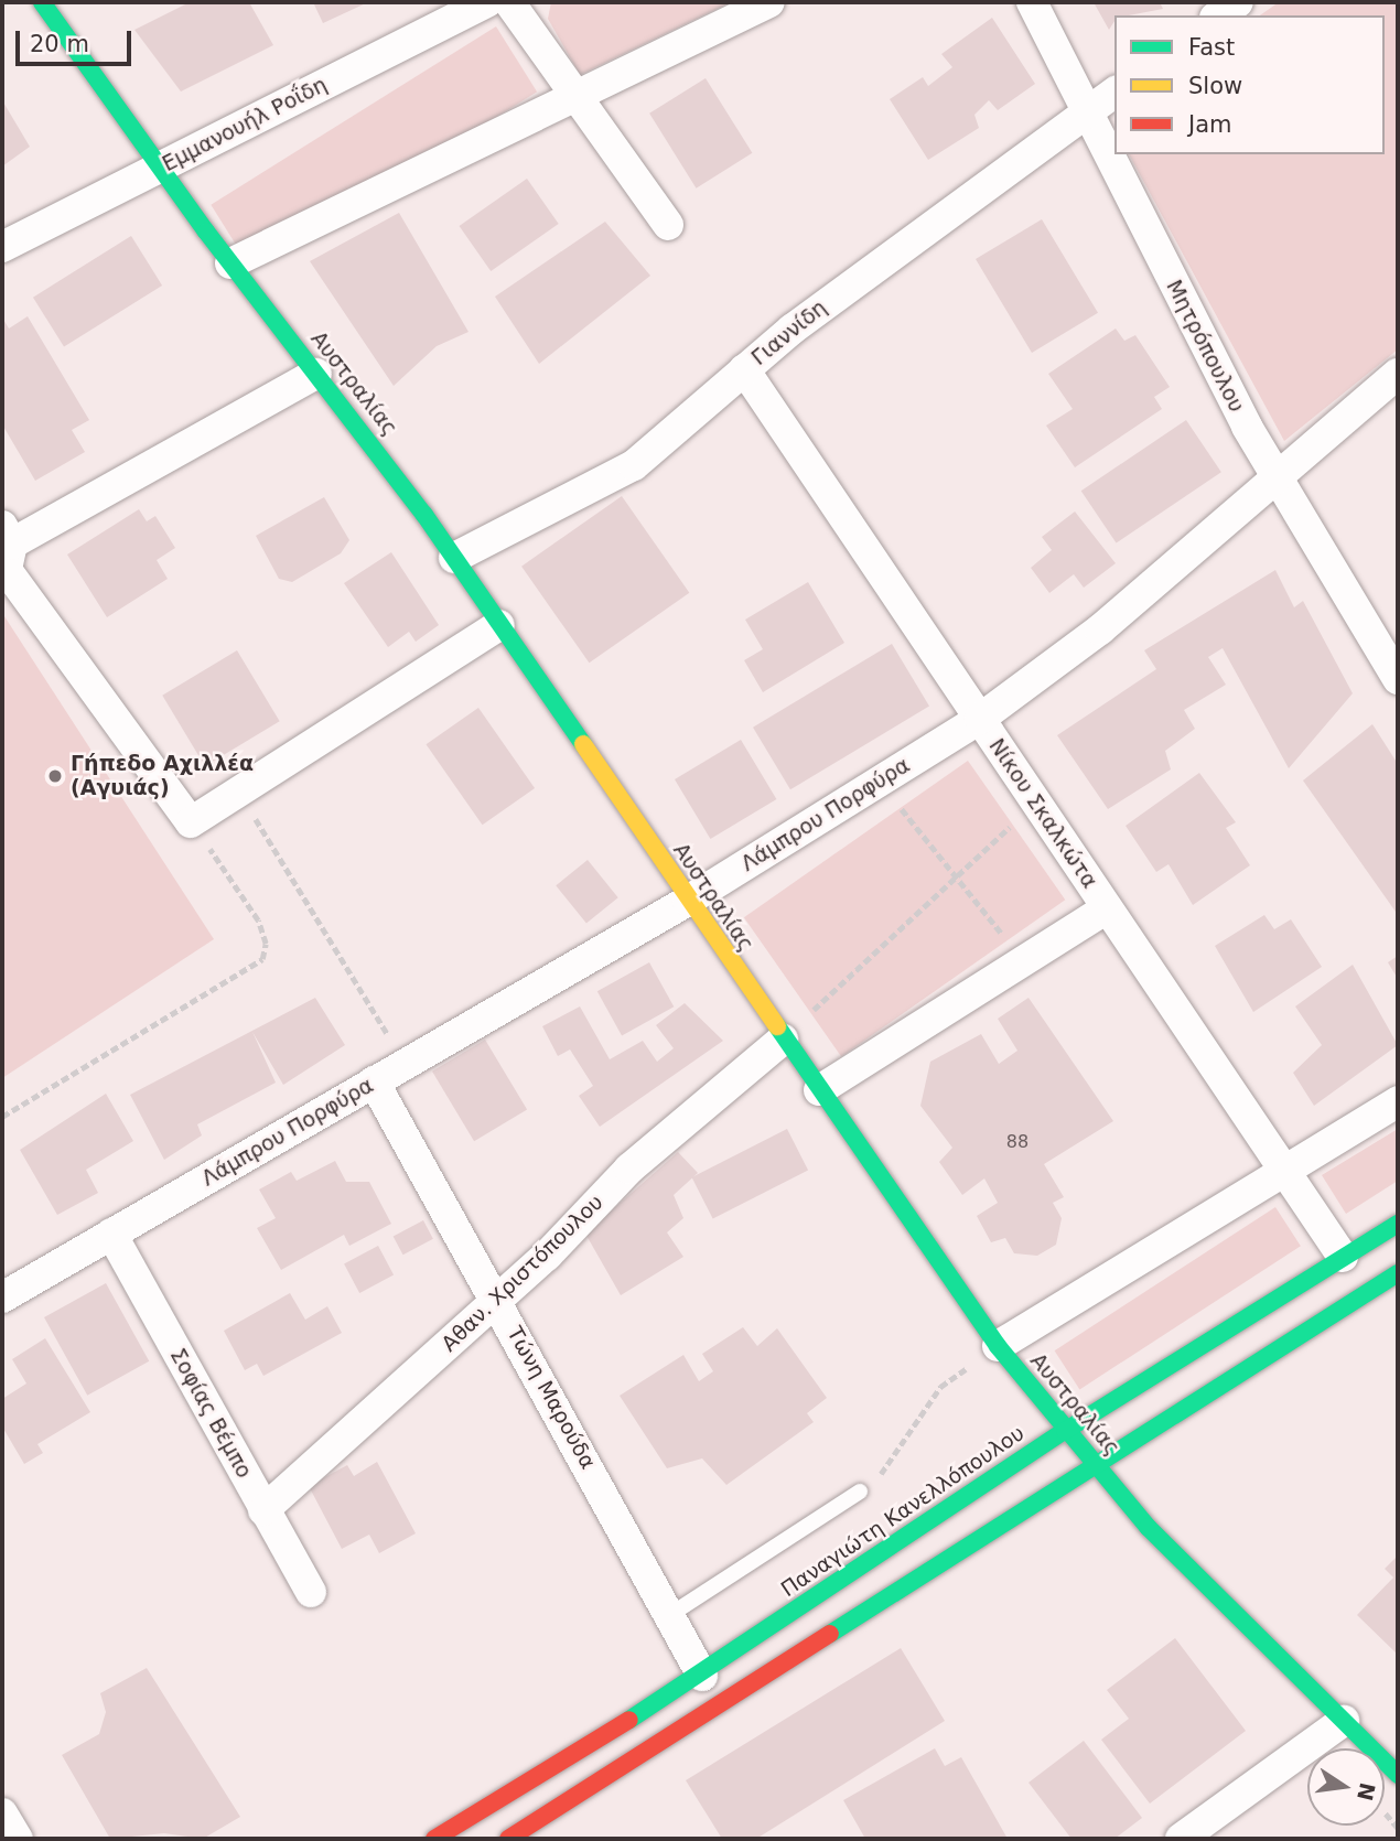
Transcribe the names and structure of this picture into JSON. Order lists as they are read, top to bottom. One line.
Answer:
{"streets":{"main road":["Αυστραλίας","Παναγιώτη Κανελλόπουλου"],"street":["Εμμανουήλ Ροΐδη","Γιαννίδη","Μητρόπουλου","Νίκου Σκαλκώτα","Λάμπρου Πορφύρα","Αθαν. Χριστόπουλου","Τώνη Μαρούδα","Σοφίας Βέμπο"]},"crossings":[["Εμμανουήλ Ροΐδη","Αυστραλίας"],["Γιαννίδη","Μητρόπουλου"],["Γιαννίδη","Αυστραλίας"],["Γιαννίδη","Νίκου Σκαλκώτα"],["Μητρόπουλου","Λάμπρου Πορφύρα"],["Αυστραλίας","Λάμπρου Πορφύρα"],["Αυστραλίας","Αθαν. Χριστόπουλου"],["Αυστραλίας","Παναγιώτη Κανελλόπουλου"],["Νίκου Σκαλκώτα","Λάμπρου Πορφύρα"],["Νίκου Σκαλκώτα","Παναγιώτη Κανελλόπουλου"],["Λάμπρου Πορφύρα","Τώνη Μαρούδα"],["Λάμπρου Πορφύρα","Σοφίας Βέμπο"],["Αθαν. Χριστόπουλου","Τώνη Μαρούδα"],["Αθαν. Χριστόπουλου","Σοφίας Βέμπο"],["Τώνη Μαρούδα","Παναγιώτη Κανελλόπουλου"]],"places":["Γήπεδο Αχιλλέα (Αγυιάς)"],"house_numbers":["88"],"legend":["Fast","Slow","Jam"],"scale_bar":"20 m","north":"right"}
